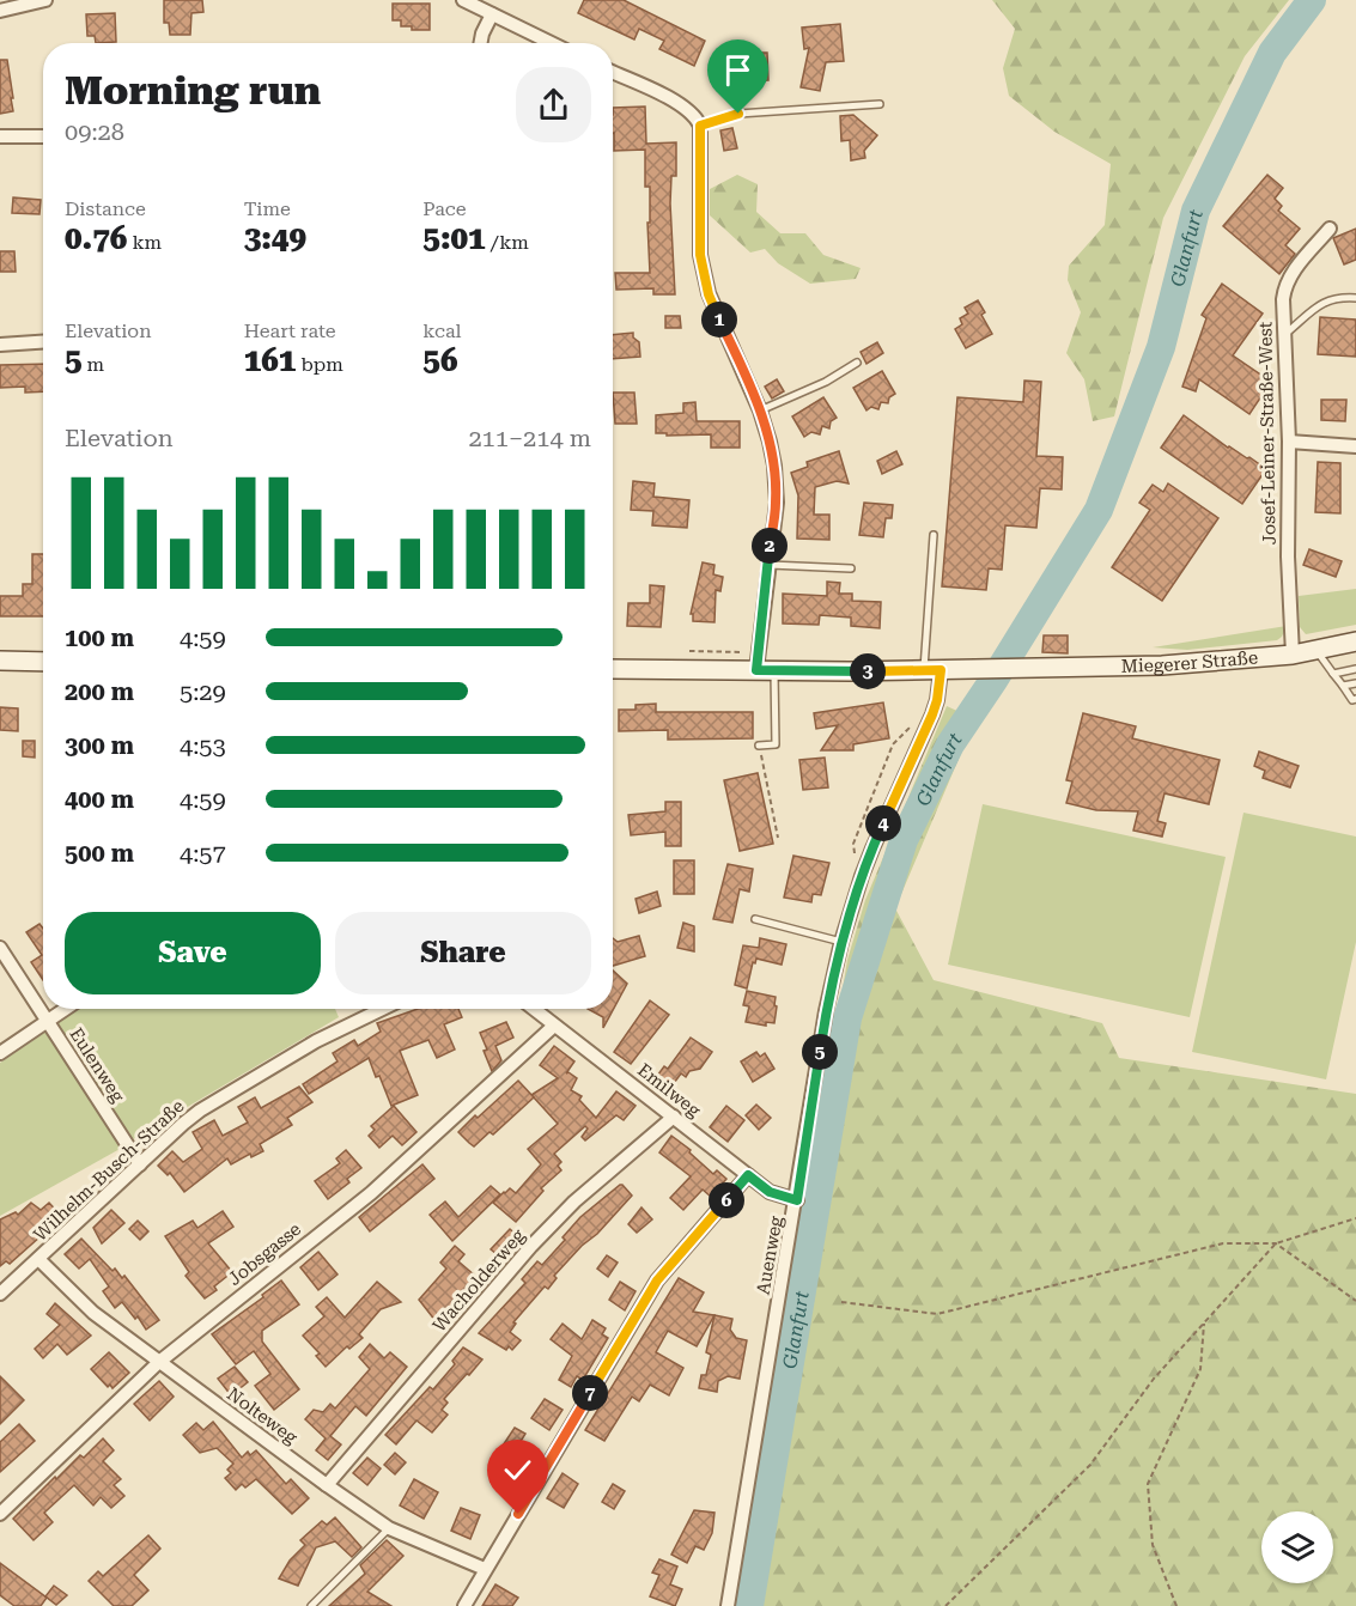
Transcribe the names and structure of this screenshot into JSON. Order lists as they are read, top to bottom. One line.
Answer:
{"streets":{"main road":["Miegerer Straße"],"street":["Josef-Leiner-Straße-West","Eulenweg","Emilweg","Wilhelm-Busch-Straße","Jobsgasse","Auenweg","Wacholderweg","Nolteweg"]},"crossings":[["Josef-Leiner-Straße-West","Miegerer Straße"],["Miegerer Straße","Auenweg"],["Eulenweg","Wilhelm-Busch-Straße"],["Emilweg","Jobsgasse"],["Emilweg","Auenweg"],["Emilweg","Wacholderweg"],["Wilhelm-Busch-Straße","Nolteweg"],["Jobsgasse","Nolteweg"],["Wacholderweg","Nolteweg"]],"water":["Glanfurt"],"page":{"heading":["Morning run","09:28"],"stats":[["Distance","0.76 km"],["Time","3:49"],["Pace","5:01 /km"],["Elevation","5 m"],["Heart rate","161 bpm"],["kcal","56"]],"pins":["1","2","3","4","5","6","7"],"chart":["Elevation","211–214 m"],"list":[{"name":"100 m","note":"4:59"},{"name":"200 m","note":"5:29"},{"name":"300 m","note":"4:53"},{"name":"400 m","note":"4:59"},{"name":"500 m","note":"4:57"}],"buttons":["Save","Share"]}}
